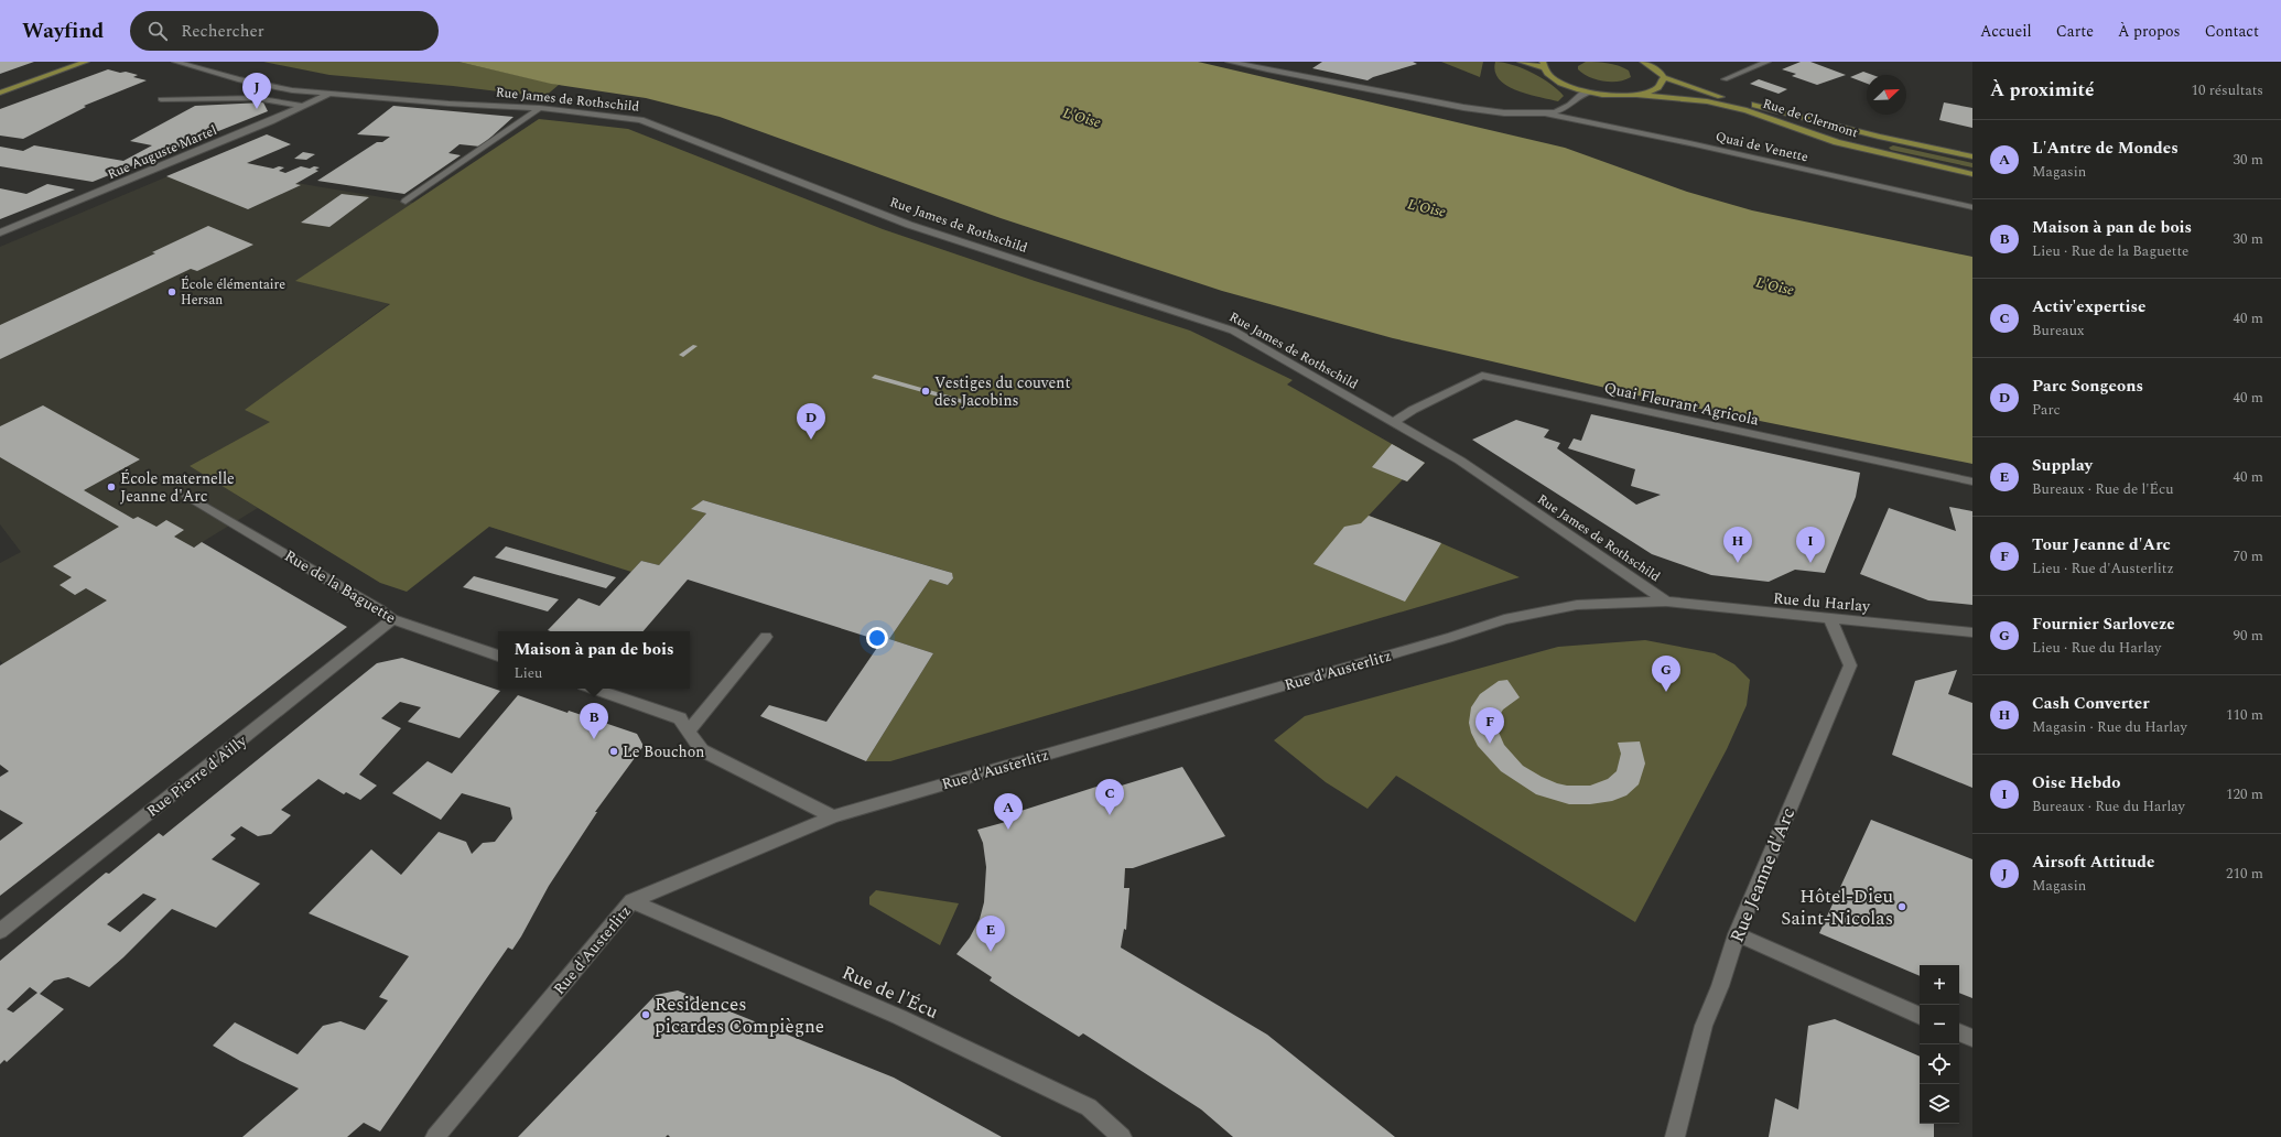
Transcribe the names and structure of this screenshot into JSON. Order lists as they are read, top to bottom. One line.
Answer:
{"streets":{"main road":["Rue de Clermont"],"street":["Rue James de Rothschild","Quai de Venette","Rue Auguste Martel","Quai Fleurant Agricola","Rue de la Baguette","Rue du Harlay","Rue d'Austerlitz","Rue Pierre d'Ailly","Rue Jeanne d'Arc","Rue de l'Écu"]},"crossings":[["Rue James de Rothschild","Rue Auguste Martel"],["Rue James de Rothschild","Quai Fleurant Agricola"],["Rue James de Rothschild","Rue du Harlay"],["Rue James de Rothschild","Rue d'Austerlitz"],["Rue de Clermont","Quai de Venette"],["Rue de la Baguette","Rue Pierre d'Ailly"],["Rue du Harlay","Rue d'Austerlitz"],["Rue du Harlay","Rue Jeanne d'Arc"],["Rue d'Austerlitz","Rue de l'Écu"]],"water":["L'Oise"],"places":["École élémentaire Hersan","Vestiges du couvent des Jacobins","École maternelle Jeanne d'Arc","Le Bouchon","Hôtel-Dieu Saint-Nicolas","Residences picardes Compiègne"],"north":"top right","page":{"header":"Wayfind","search":"Rechercher","nav":["Accueil","Carte","À propos","Contact"],"heading":["À proximité","10 résultats"],"pins":["J","D","H","I","G","B","F","C","A","E"],"list":[{"mark":"A","name":"L'Antre de Mondes","note":"Magasin","value":"30 m"},{"mark":"B","name":"Maison à pan de bois","note":"Lieu · Rue de la Baguette","value":"30 m"},{"mark":"C","name":"Activ'expertise","note":"Bureaux","value":"40 m"},{"mark":"D","name":"Parc Songeons","note":"Parc","value":"40 m"},{"mark":"E","name":"Supplay","note":"Bureaux · Rue de l'Écu","value":"40 m"},{"mark":"F","name":"Tour Jeanne d'Arc","note":"Lieu · Rue d'Austerlitz","value":"70 m"},{"mark":"G","name":"Fournier Sarloveze","note":"Lieu · Rue du Harlay","value":"90 m"},{"mark":"H","name":"Cash Converter","note":"Magasin · Rue du Harlay","value":"110 m"},{"mark":"I","name":"Oise Hebdo","note":"Bureaux · Rue du Harlay","value":"120 m"},{"mark":"J","name":"Airsoft Attitude","note":"Magasin","value":"210 m"}],"popup":["Maison à pan de bois","Lieu"],"map_buttons":["+","−"]}}
